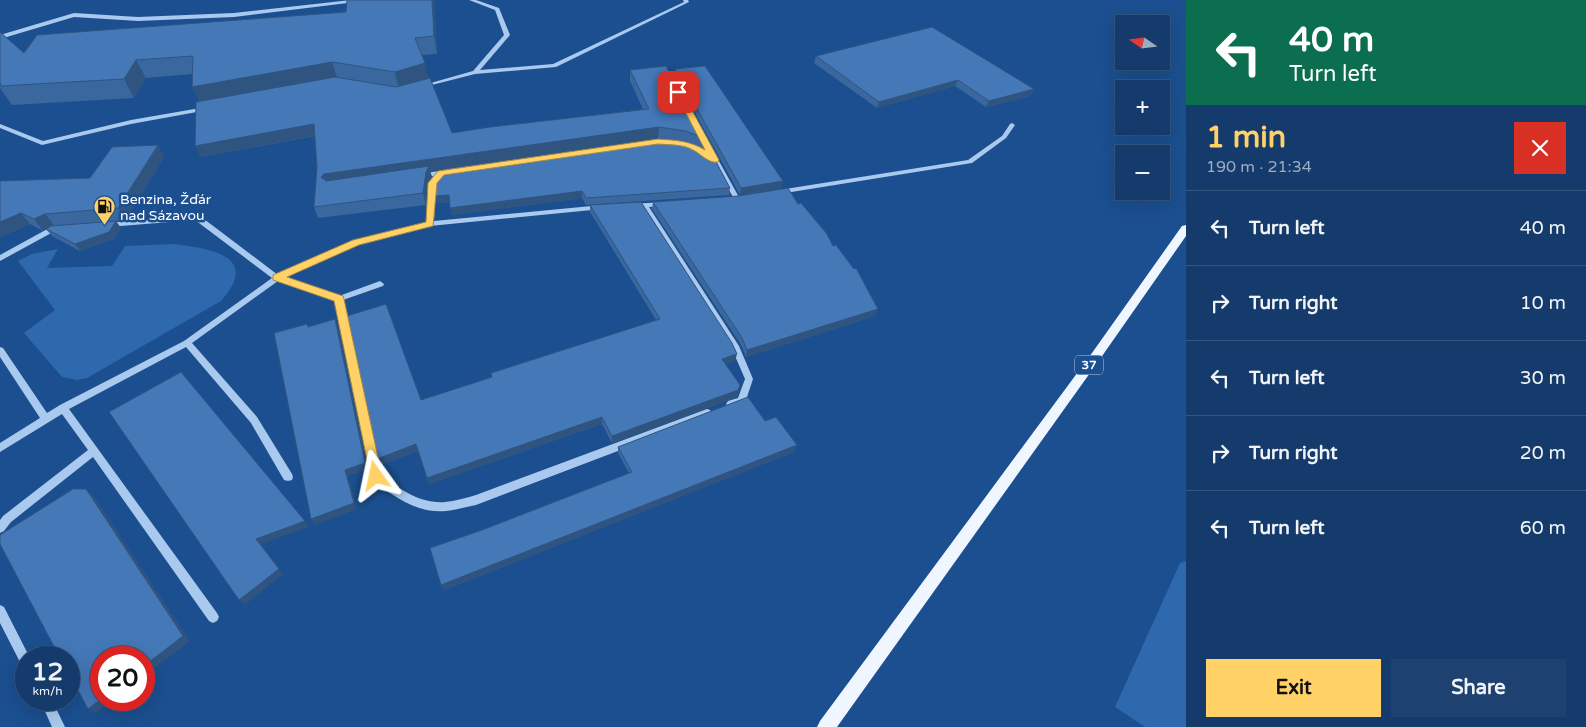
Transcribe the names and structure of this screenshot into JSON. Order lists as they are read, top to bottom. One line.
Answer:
{"streets":{"main road":["37"]},"places":{"fuel station":["Benzina, Žďár nad Sázavou"]},"north":"left","page":{"turn":["40 m","Turn left"],"map_buttons":["+","−"],"heading":["1 min","190 m · 21:34"],"list":[{"name":"Turn left","value":"40 m"},{"name":"Turn right","value":"10 m"},{"name":"Turn left","value":"30 m"},{"name":"Turn right","value":"20 m"},{"name":"Turn left","value":"60 m"}],"speed":"12 km/h","limit":"20","buttons":["Exit","Share"]}}
